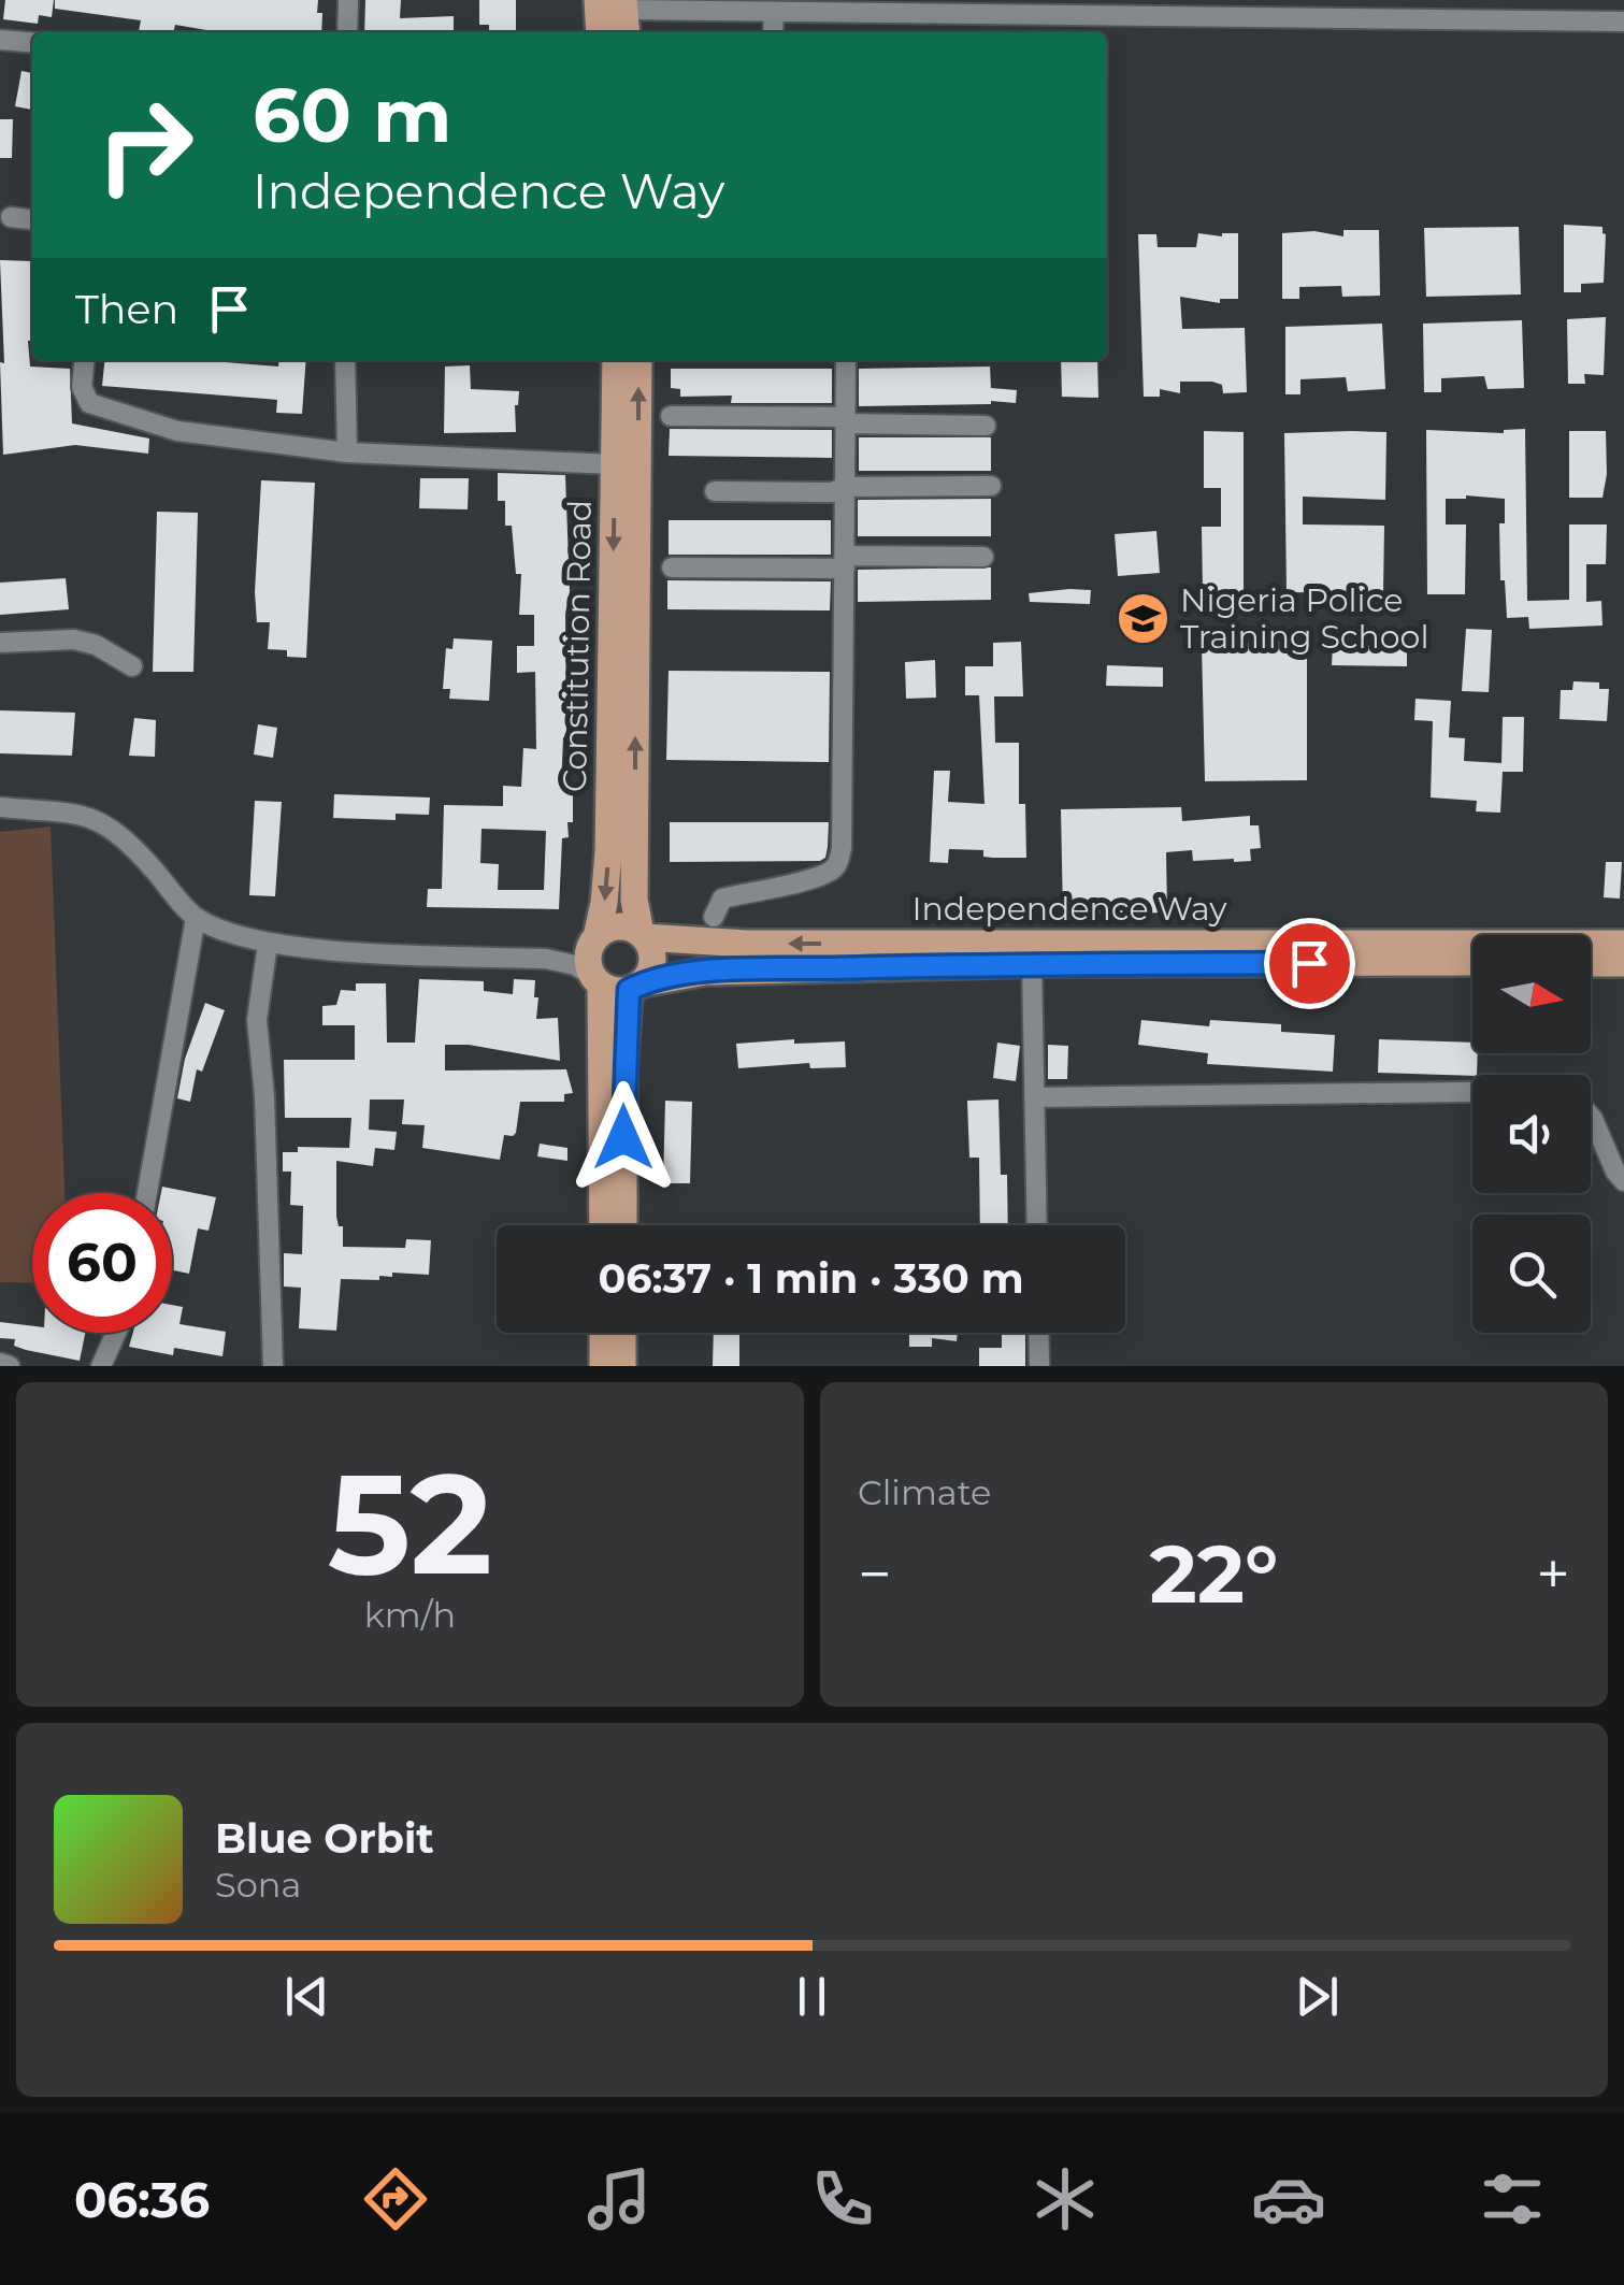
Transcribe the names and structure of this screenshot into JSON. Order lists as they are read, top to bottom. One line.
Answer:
{"streets":{"main road":["Constitution Road","Independence Way"]},"crossings":[["Constitution Road","Independence Way"]],"places":{"school or university":["Nigeria Police Training School"]},"north":"right","page":{"turn":["60 m","Independence Way"],"then":"Then","limit":"60","trip":"06:37 · 1 min · 330 m","tile":[["52","km/h"],"Climate"],"heat":["−","22°","+"],"song":["Blue Orbit","Sona"],"tabs":"06:36"}}
